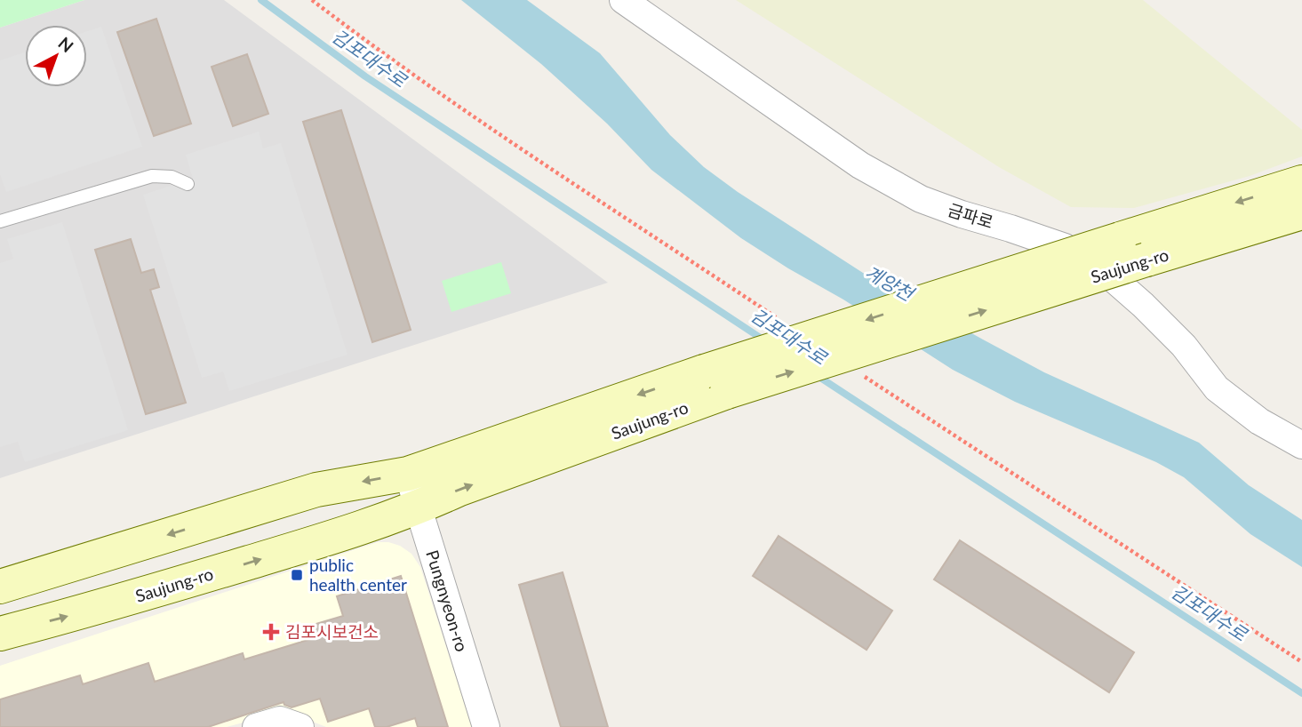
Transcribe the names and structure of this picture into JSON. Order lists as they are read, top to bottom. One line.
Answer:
{"streets":{"street":["금파로","Saujung-ro","Pungnyeon-ro"]},"crossings":[["Saujung-ro","Pungnyeon-ro"]],"water":["김포대수로","계양천"],"places":{"transit":["public health center"],"health":["김포시보건소"]},"north":"top right"}
